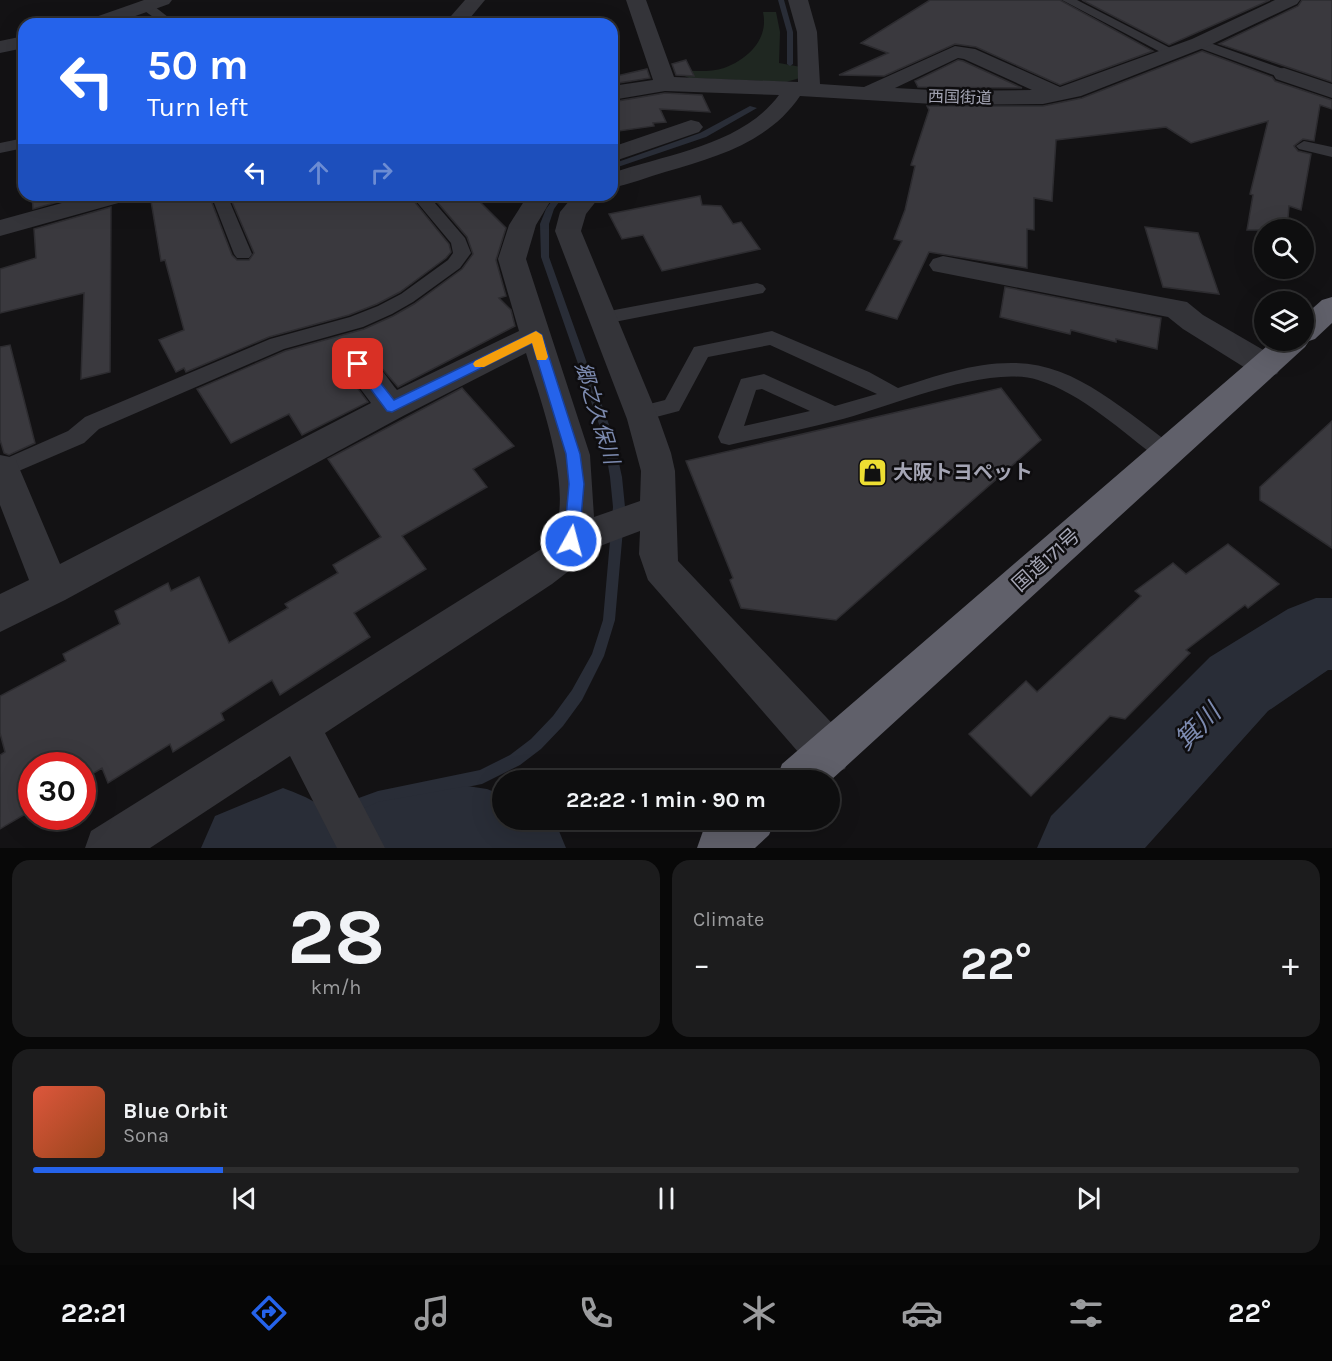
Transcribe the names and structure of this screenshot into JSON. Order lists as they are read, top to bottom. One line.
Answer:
{"streets":{"highway":["国道171号"],"street":["西国街道"]},"water":["郷之久保川","箕川"],"places":{"shop":["大阪トヨペット"]},"page":{"turn":["50 m","Turn left"],"limit":"30","trip":"22:22 · 1 min · 90 m","tile":[["28","km/h"],"Climate"],"heat":["−","22°","+"],"song":["Blue Orbit","Sona"],"tabs":["22:21","22°"]}}
